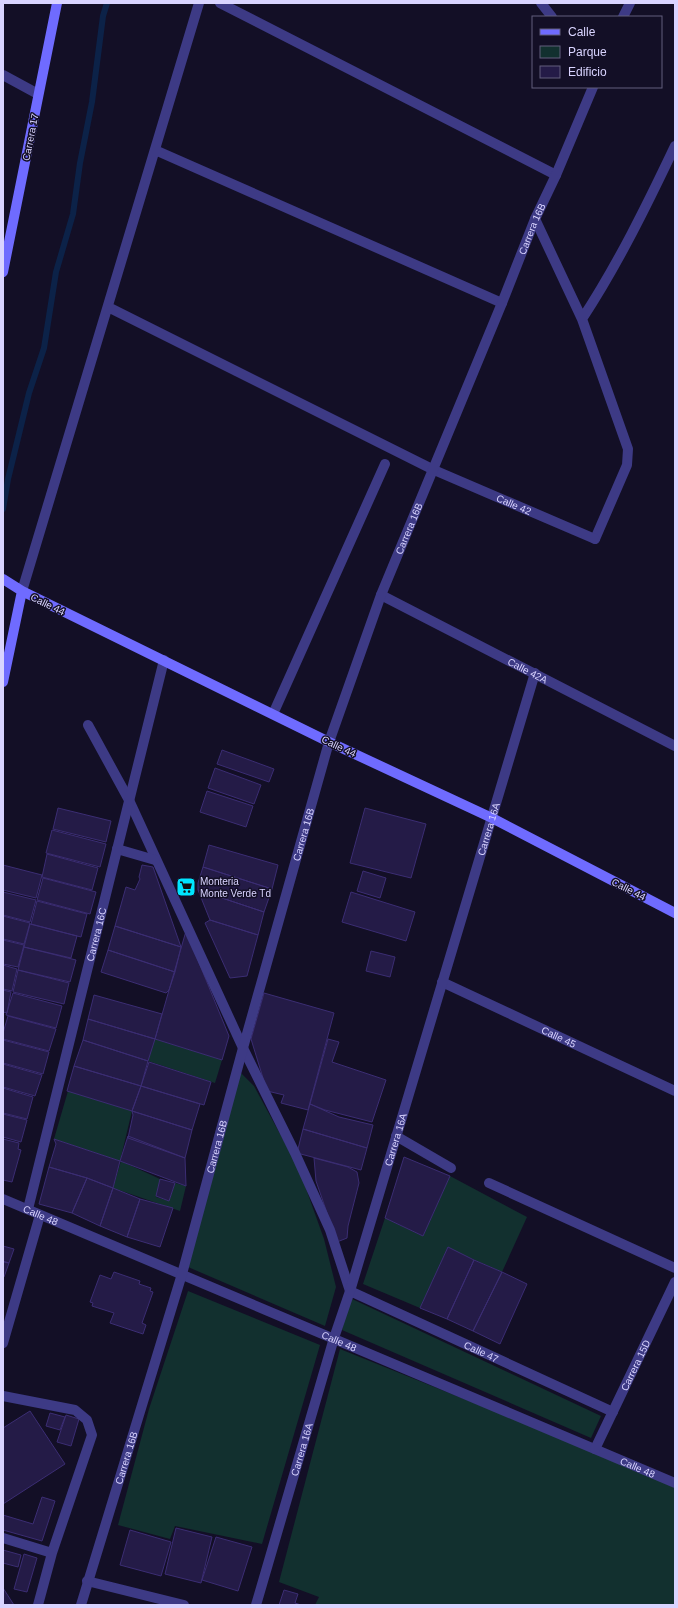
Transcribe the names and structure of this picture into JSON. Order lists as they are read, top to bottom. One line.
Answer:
{"streets":{"street":["Carrera 17","Carrera 16B","Calle 42","Calle 44","Calle 42A","Carrera 16A","Carrera 16C","Calle 45","Calle 48","Calle 47","Carrera 15D"]},"crossings":[["Carrera 16B","Calle 42"],["Carrera 16B","Calle 44"],["Carrera 16B","Calle 42A"],["Carrera 16B","Calle 48"],["Calle 44","Carrera 16A"],["Calle 44","Carrera 16C"],["Calle 42A","Carrera 16A"],["Carrera 16A","Calle 45"],["Carrera 16A","Calle 48"],["Carrera 16A","Calle 47"],["Carrera 16C","Calle 48"],["Calle 48","Carrera 15D"],["Calle 47","Carrera 15D"]],"places":{"supermarket":["Monteria Monte Verde Td"]},"legend":["Calle","Parque","Edificio"]}
